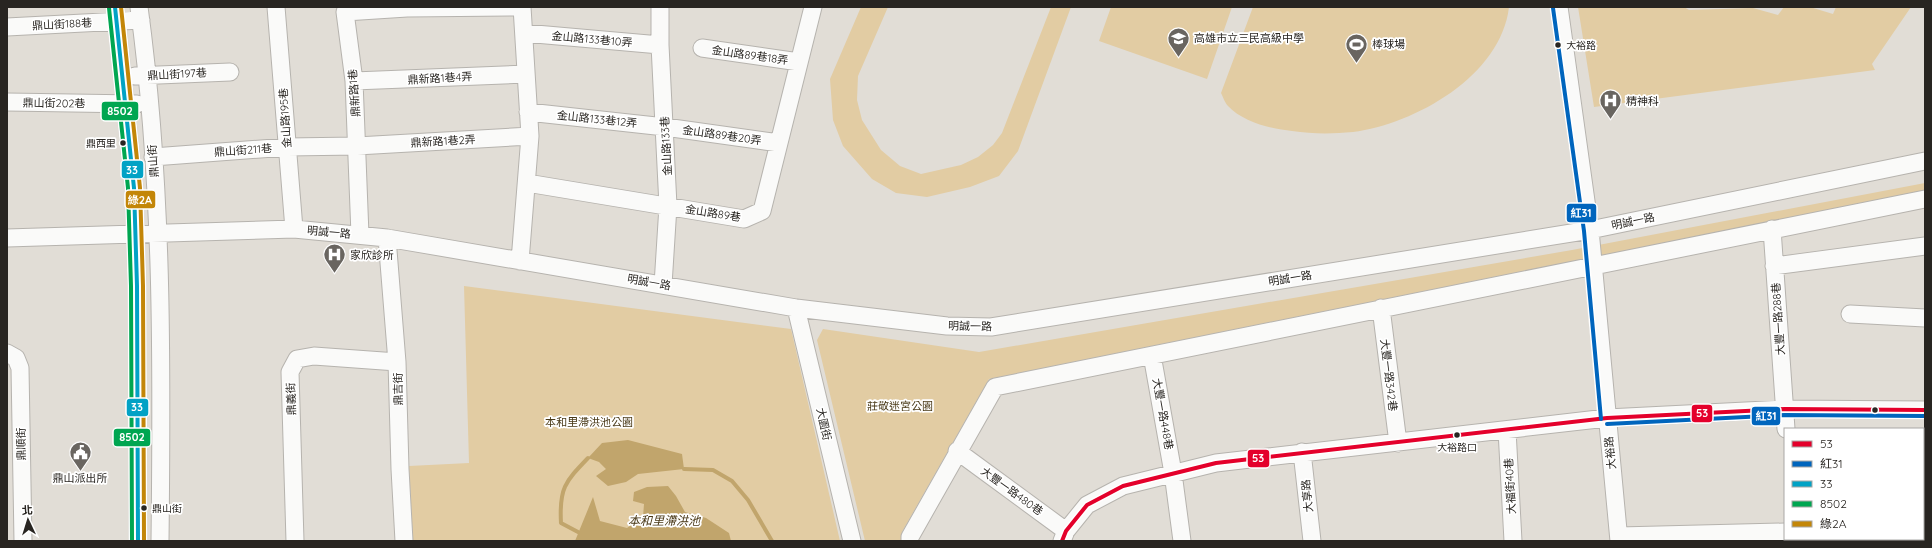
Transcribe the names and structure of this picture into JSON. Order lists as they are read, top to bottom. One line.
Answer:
{"streets":{"street":["鼎山街188巷","金山路133巷10弄","金山路89巷18弄","鼎山街197巷","鼎新路1巷4弄","鼎新路1巷","鼎山街202巷","金山路195巷","金山路133巷12弄","金山路89巷20弄","鼎新路1巷2弄","金山路133巷","鼎山街211巷","鼎山街","金山路89巷","明誠一路","大豐一路288巷","大豐一路342巷","鼎吉街","鼎義街","大豐一路448巷","大園街","鼎順街","大裕路","大福街40巷","大豐一路480巷","大享路"]},"crossings":[["鼎山街188巷","鼎山街"],["金山路133巷10弄","金山路133巷"],["金山路89巷18弄","金山路89巷"],["鼎山街197巷","鼎山街"],["鼎新路1巷4弄","鼎新路1巷"],["鼎新路1巷","鼎新路1巷2弄"],["鼎新路1巷","鼎山街211巷"],["鼎新路1巷","明誠一路"],["鼎山街202巷","鼎山街"],["金山路195巷","鼎山街211巷"],["金山路195巷","明誠一路"],["金山路133巷12弄","金山路89巷20弄"],["金山路133巷12弄","金山路133巷"],["金山路89巷20弄","金山路133巷"],["金山路89巷20弄","金山路89巷"],["鼎新路1巷2弄","鼎山街211巷"],["金山路133巷","金山路89巷"],["金山路133巷","明誠一路"],["鼎山街211巷","鼎山街"],["鼎山街","明誠一路"],["明誠一路","鼎吉街"],["明誠一路","大園街"],["明誠一路","大裕路"],["鼎吉街","鼎義街"]],"water":["本和里滯洪池"],"parks":["莊敬迷宮公園","本和里滯洪池公園"],"places":{"other":["大裕路","鼎西里","大裕路口","鼎山街"],"school or university":["高雄市立三民高級中學"],"sports":["棒球場"],"hospital":["精神科","家欣診所"],"public building":["鼎山派出所"]},"lines":["transit line 33","transit line 綠2A","transit line 紅31","transit line 8502","transit line 53"],"legend":["53","紅31","33","8502","綠2A"],"north":"top"}
